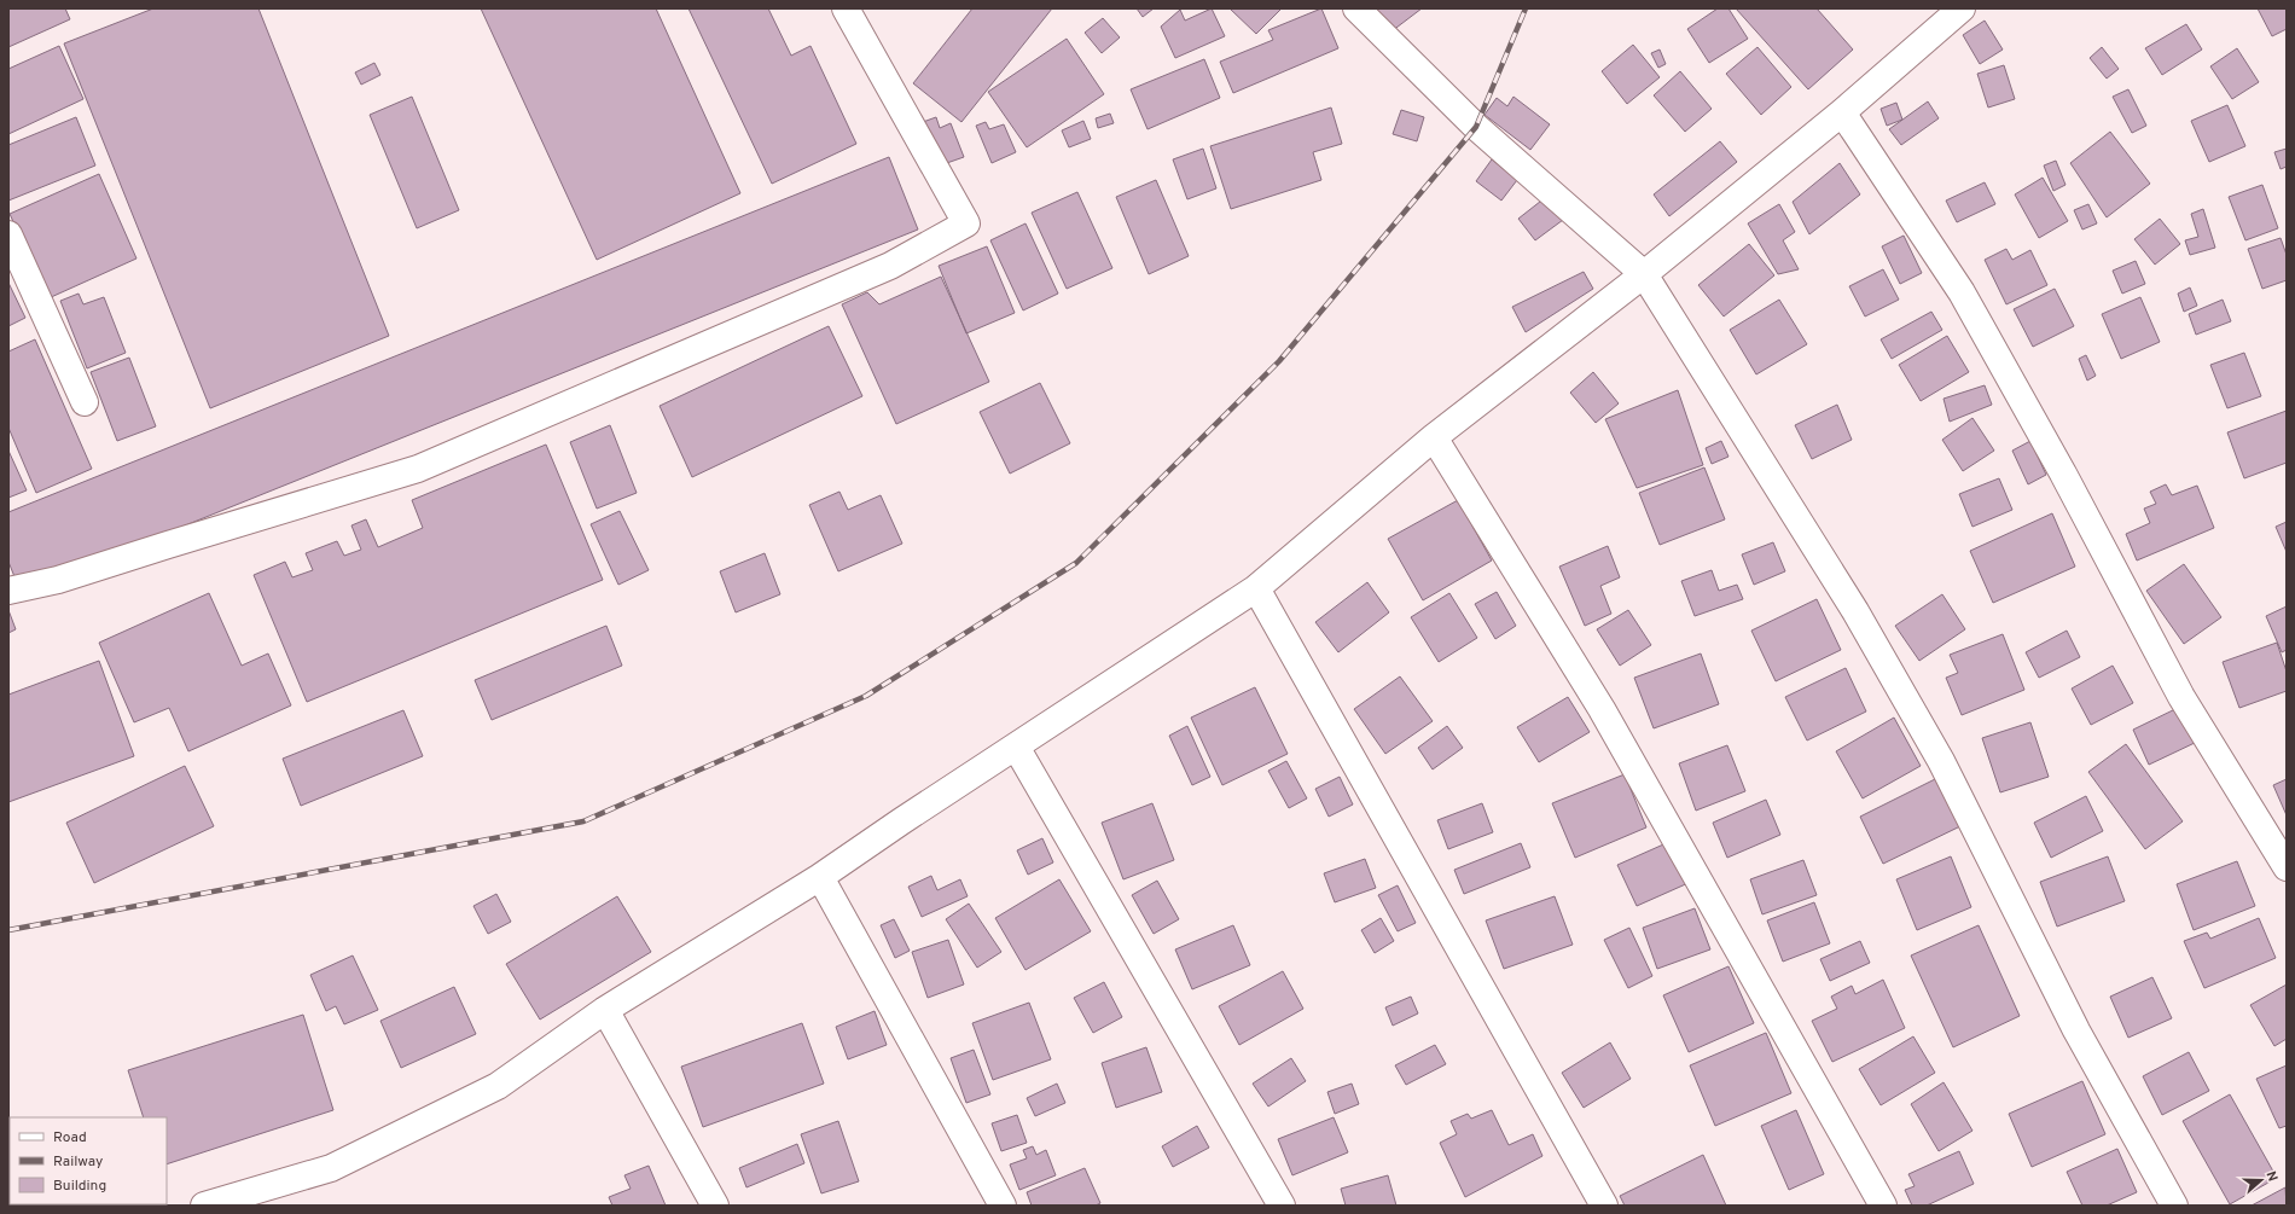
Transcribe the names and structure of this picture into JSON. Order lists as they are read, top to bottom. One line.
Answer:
{"legend":["Road","Railway","Building"],"north":"right"}
